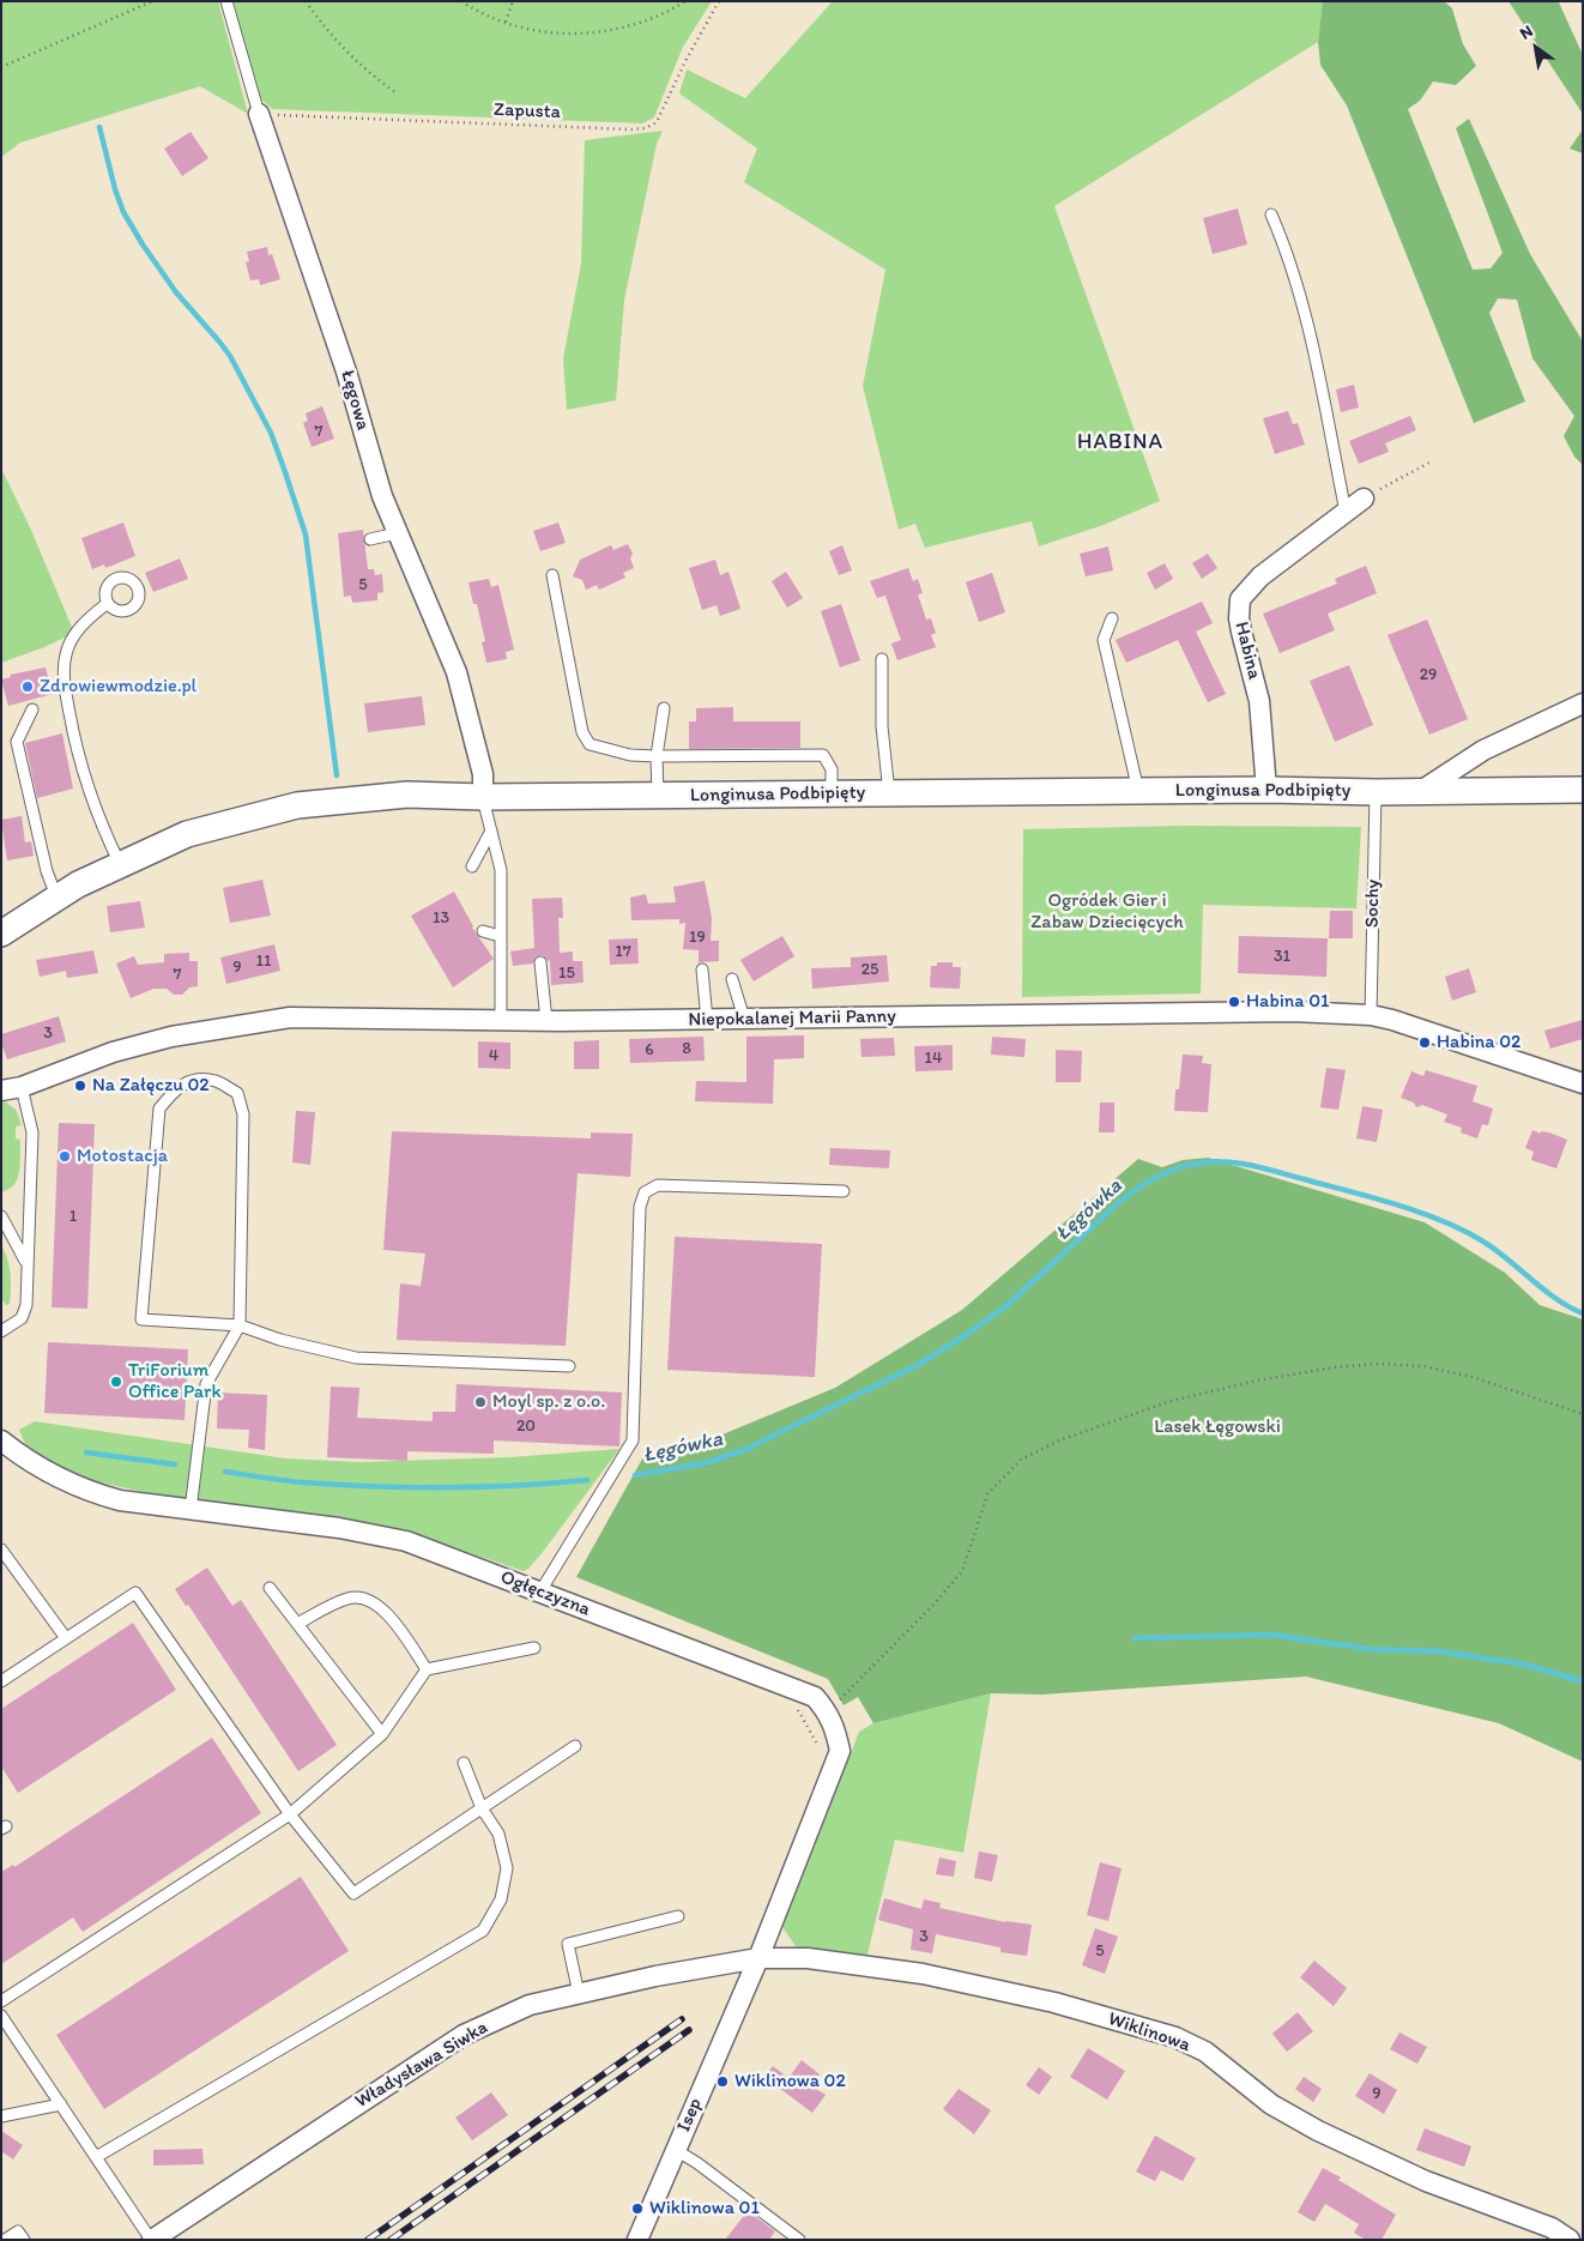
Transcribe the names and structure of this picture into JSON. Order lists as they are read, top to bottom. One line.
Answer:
{"streets":{"street":["Łęgowa","Habina","Longinusa Podbipięty","Niepokalanej Marii Panny","Ogłęczyzna","Wiklinowa","Władysława Siwka","Isep"],"lane":["Sochy"],"path":["Zapusta"]},"crossings":[["Zapusta","Łęgowa"],["Łęgowa","Longinusa Podbipięty"],["Habina","Longinusa Podbipięty"],["Longinusa Podbipięty","Sochy"],["Sochy","Niepokalanej Marii Panny"],["Ogłęczyzna","Wiklinowa"],["Ogłęczyzna","Władysława Siwka"],["Ogłęczyzna","Isep"],["Wiklinowa","Władysława Siwka"],["Wiklinowa","Isep"],["Władysława Siwka","Isep"]],"districts":["HABINA"],"water":["Łęgówka"],"parks":["Ogródek Gier i Zabaw Dziecięcych","Lasek Łęgowski"],"places":["Zdrowiewmodzie.pl","Habina 01","Habina 02","Na Załęczu 02","Motostacja","TriForium Office Park","Moyl sp. z o.o.","Wiklinowa 02","Wiklinowa 01"],"house_numbers":["7","5","29","13","19","17","31","11","9","25","15","7","3","8","6","4","14","1","20","3","5","9"],"north":"top left"}
